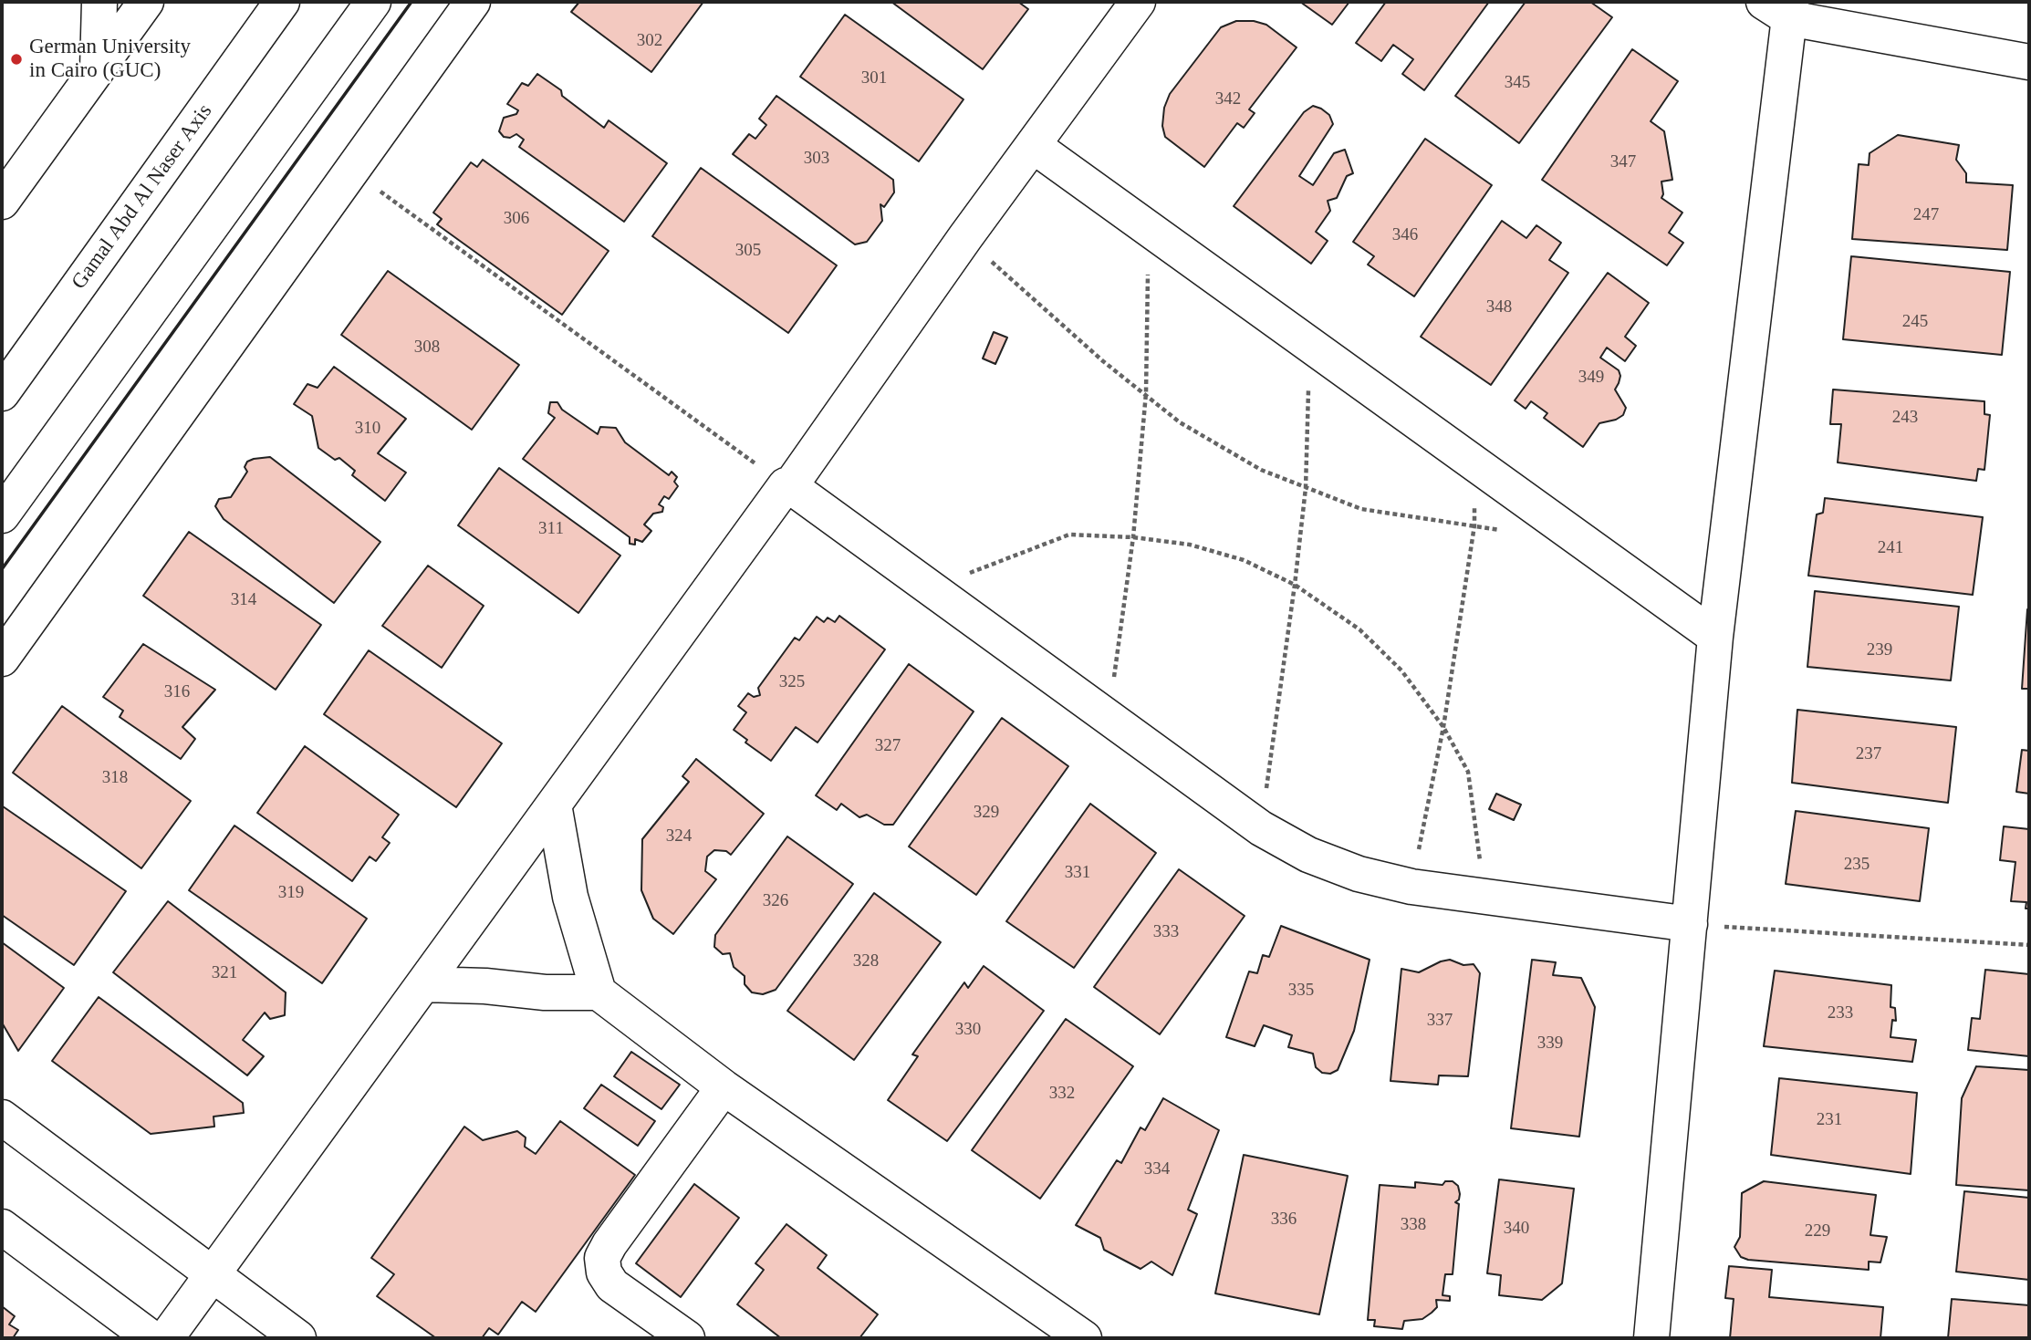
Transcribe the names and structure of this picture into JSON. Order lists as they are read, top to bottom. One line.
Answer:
{"streets":{"street":["Gamal Abd Al Naser Axis"]},"places":["German University in Cairo (GUC)"],"house_numbers":["302","301","345","342","303","347","247","306","346","305","348","245","308","349","243","310","311","241","314","239","325","316","327","237","318","329","324","235","331","319","326","333","328","321","335","233","337","330","339","332","231","334","336","338","340","229"]}
